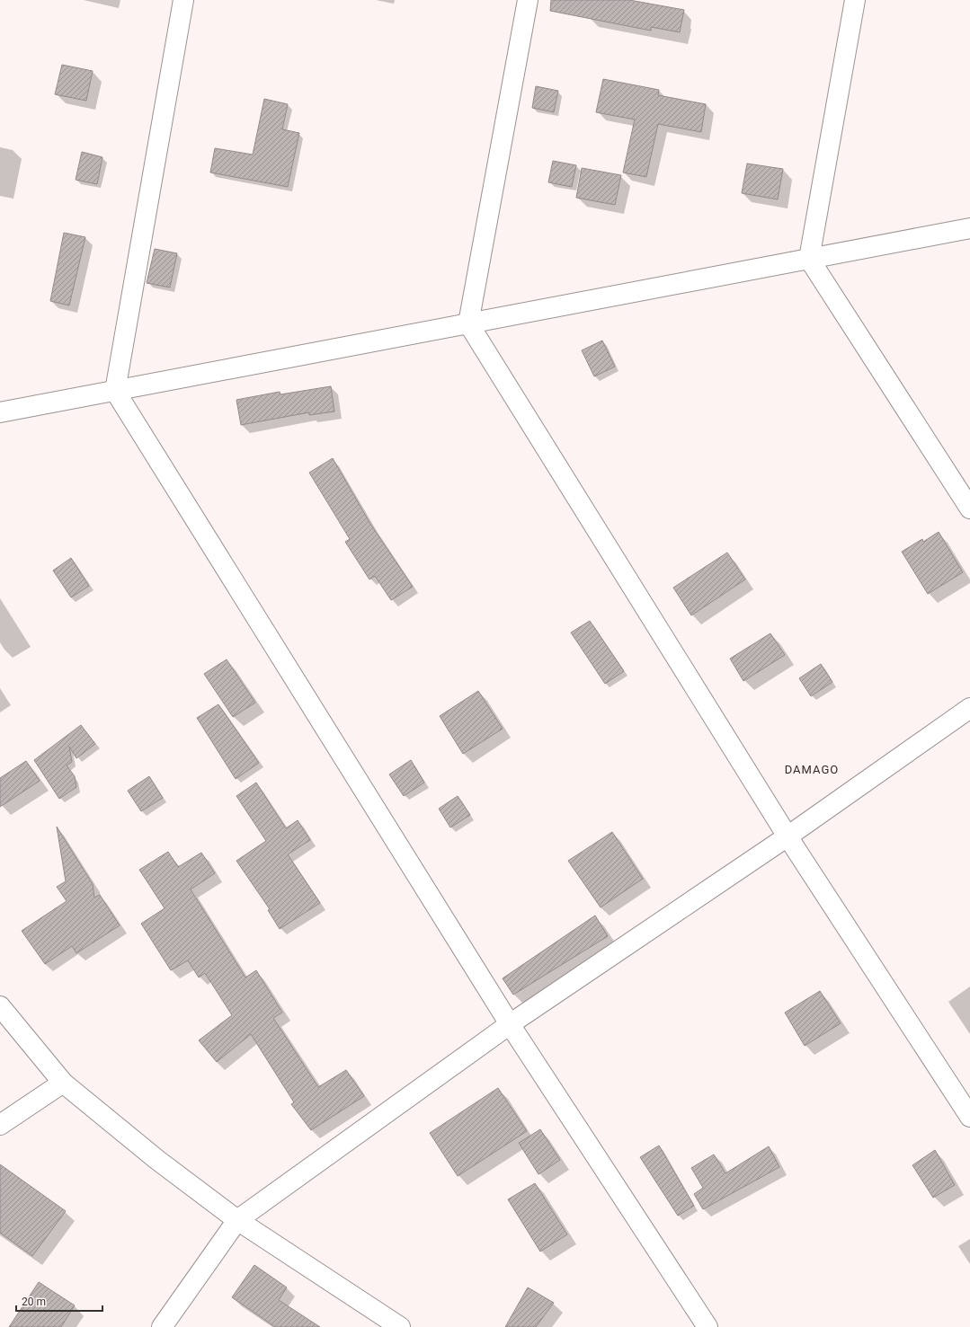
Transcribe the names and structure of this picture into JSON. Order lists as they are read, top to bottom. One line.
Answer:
{"districts":["DAMAGO"],"scale_bar":"20 m"}
